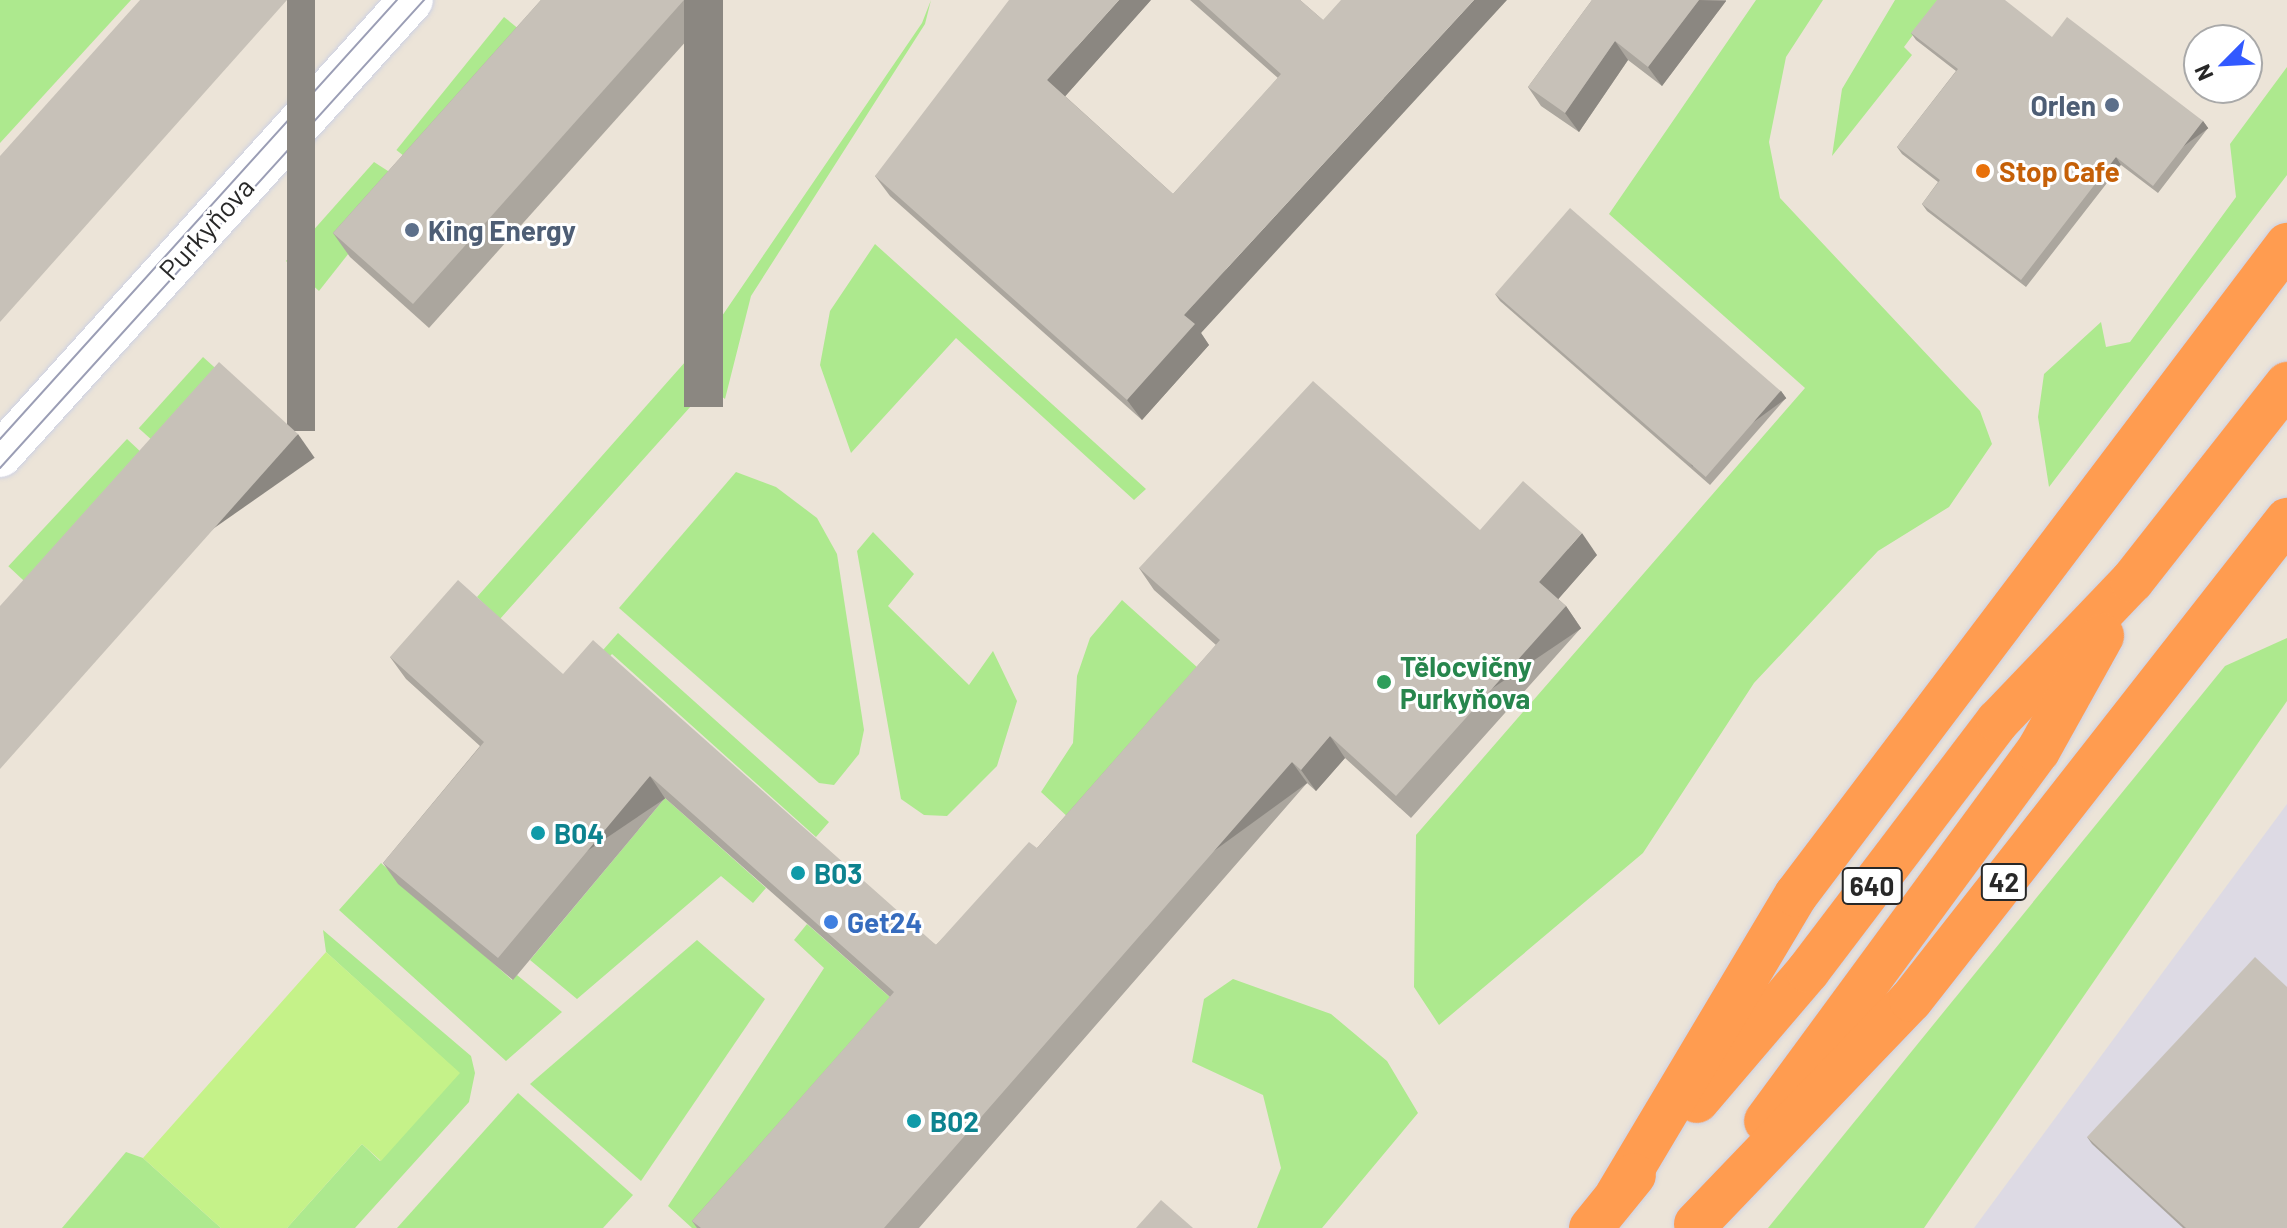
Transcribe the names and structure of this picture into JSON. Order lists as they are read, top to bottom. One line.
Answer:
{"streets":{"highway":["42","640"],"street":["Purkyňova"]},"crossings":[["42","640"]],"places":["Orlen","Stop Cafe","King Energy","Tělocvičny Purkyňova","B04","B03","Get24","B02"],"north":"bottom left"}
